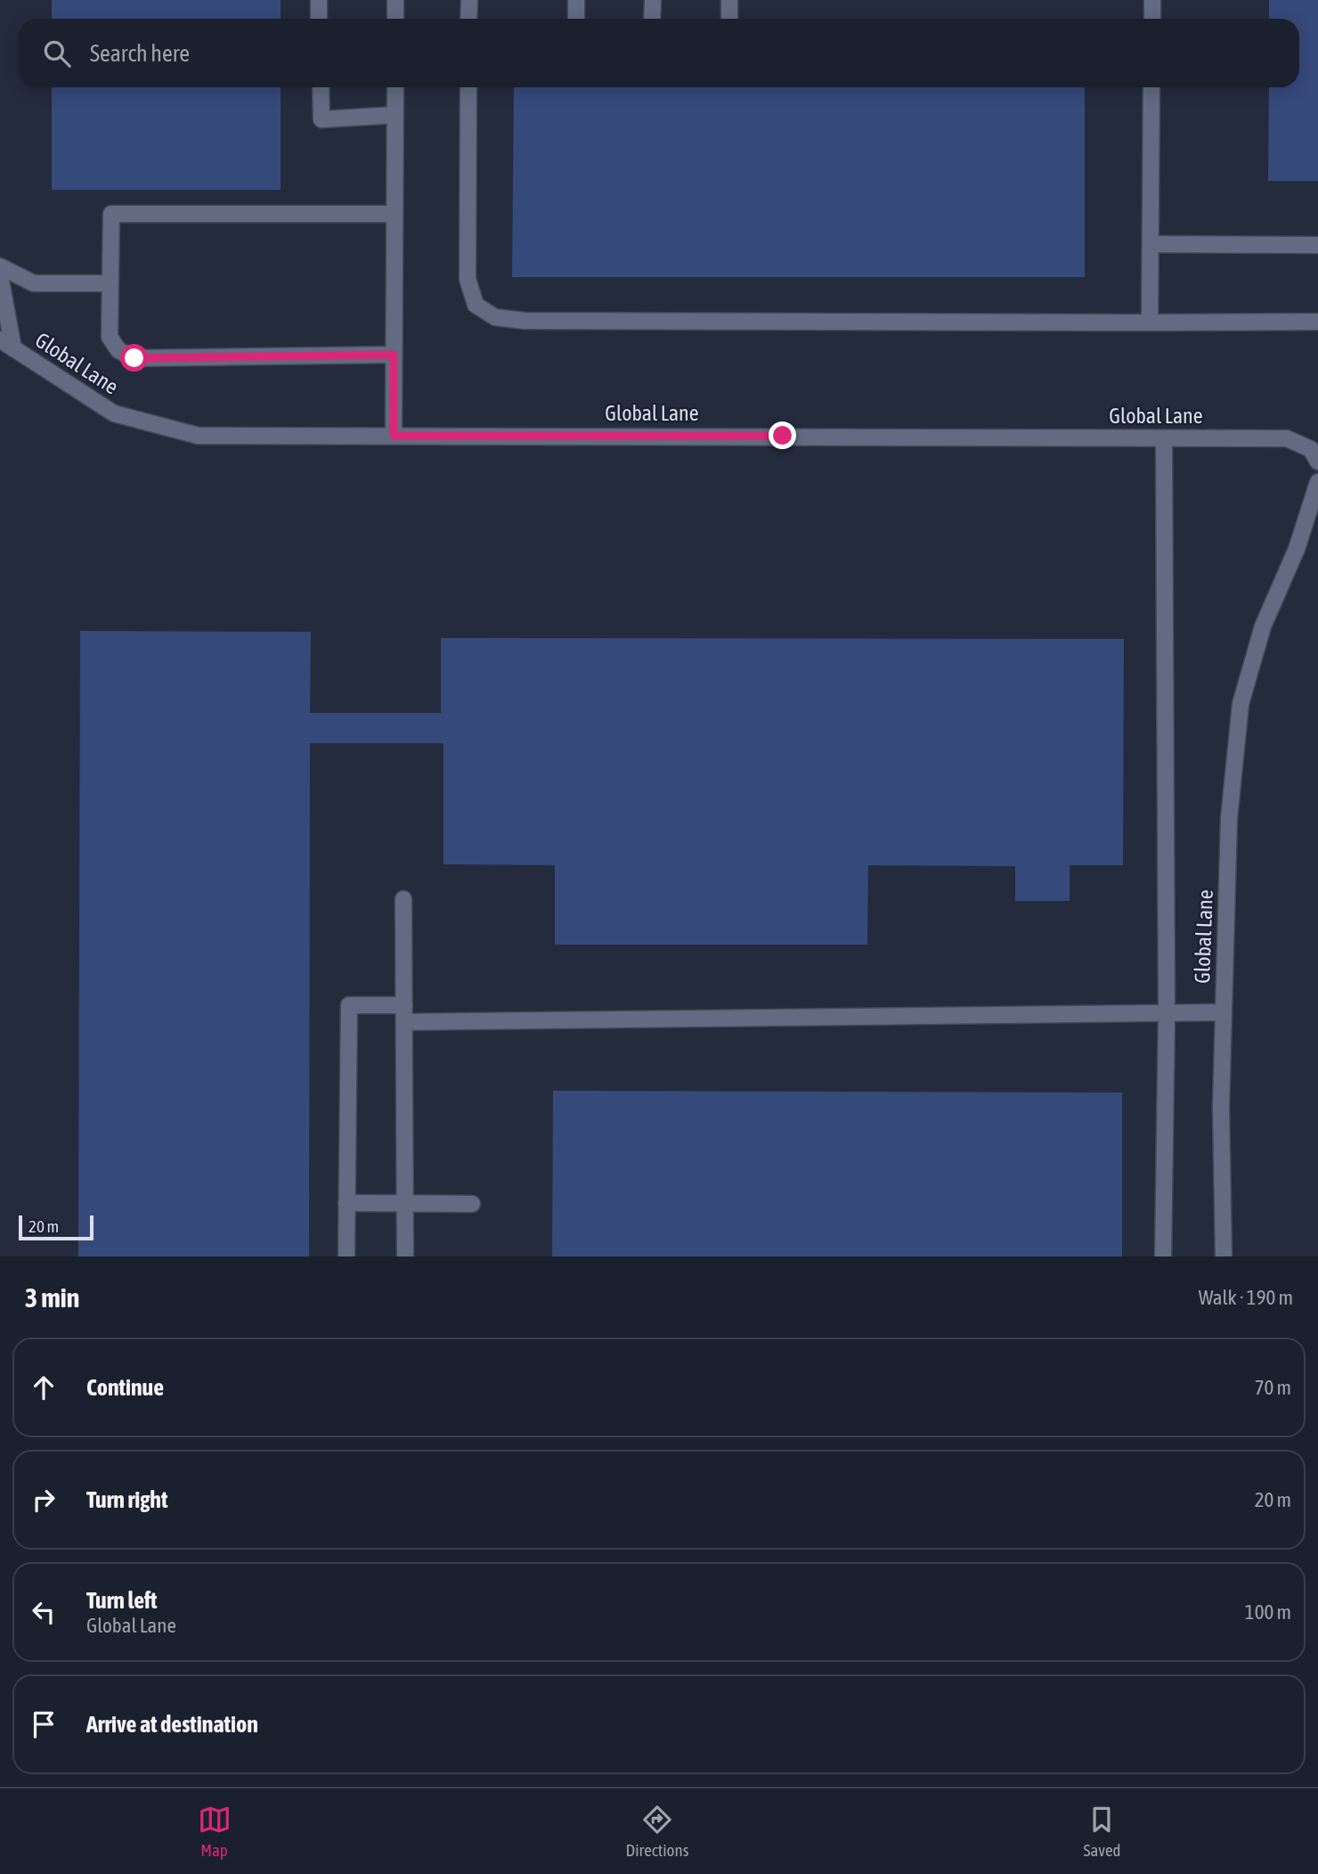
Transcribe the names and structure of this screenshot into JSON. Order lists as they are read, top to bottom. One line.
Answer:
{"streets":{"street":["Global Lane"]},"scale_bar":"20 m","page":{"search":"Search here","scale":"20 m","heading":["3 min","Walk · 190 m"],"list":[["Continue","70 m"],["Turn right","20 m"],["Turn left","Global Lane","100 m"],"Arrive at destination"],"nav":["Map","Directions","Saved"]}}
